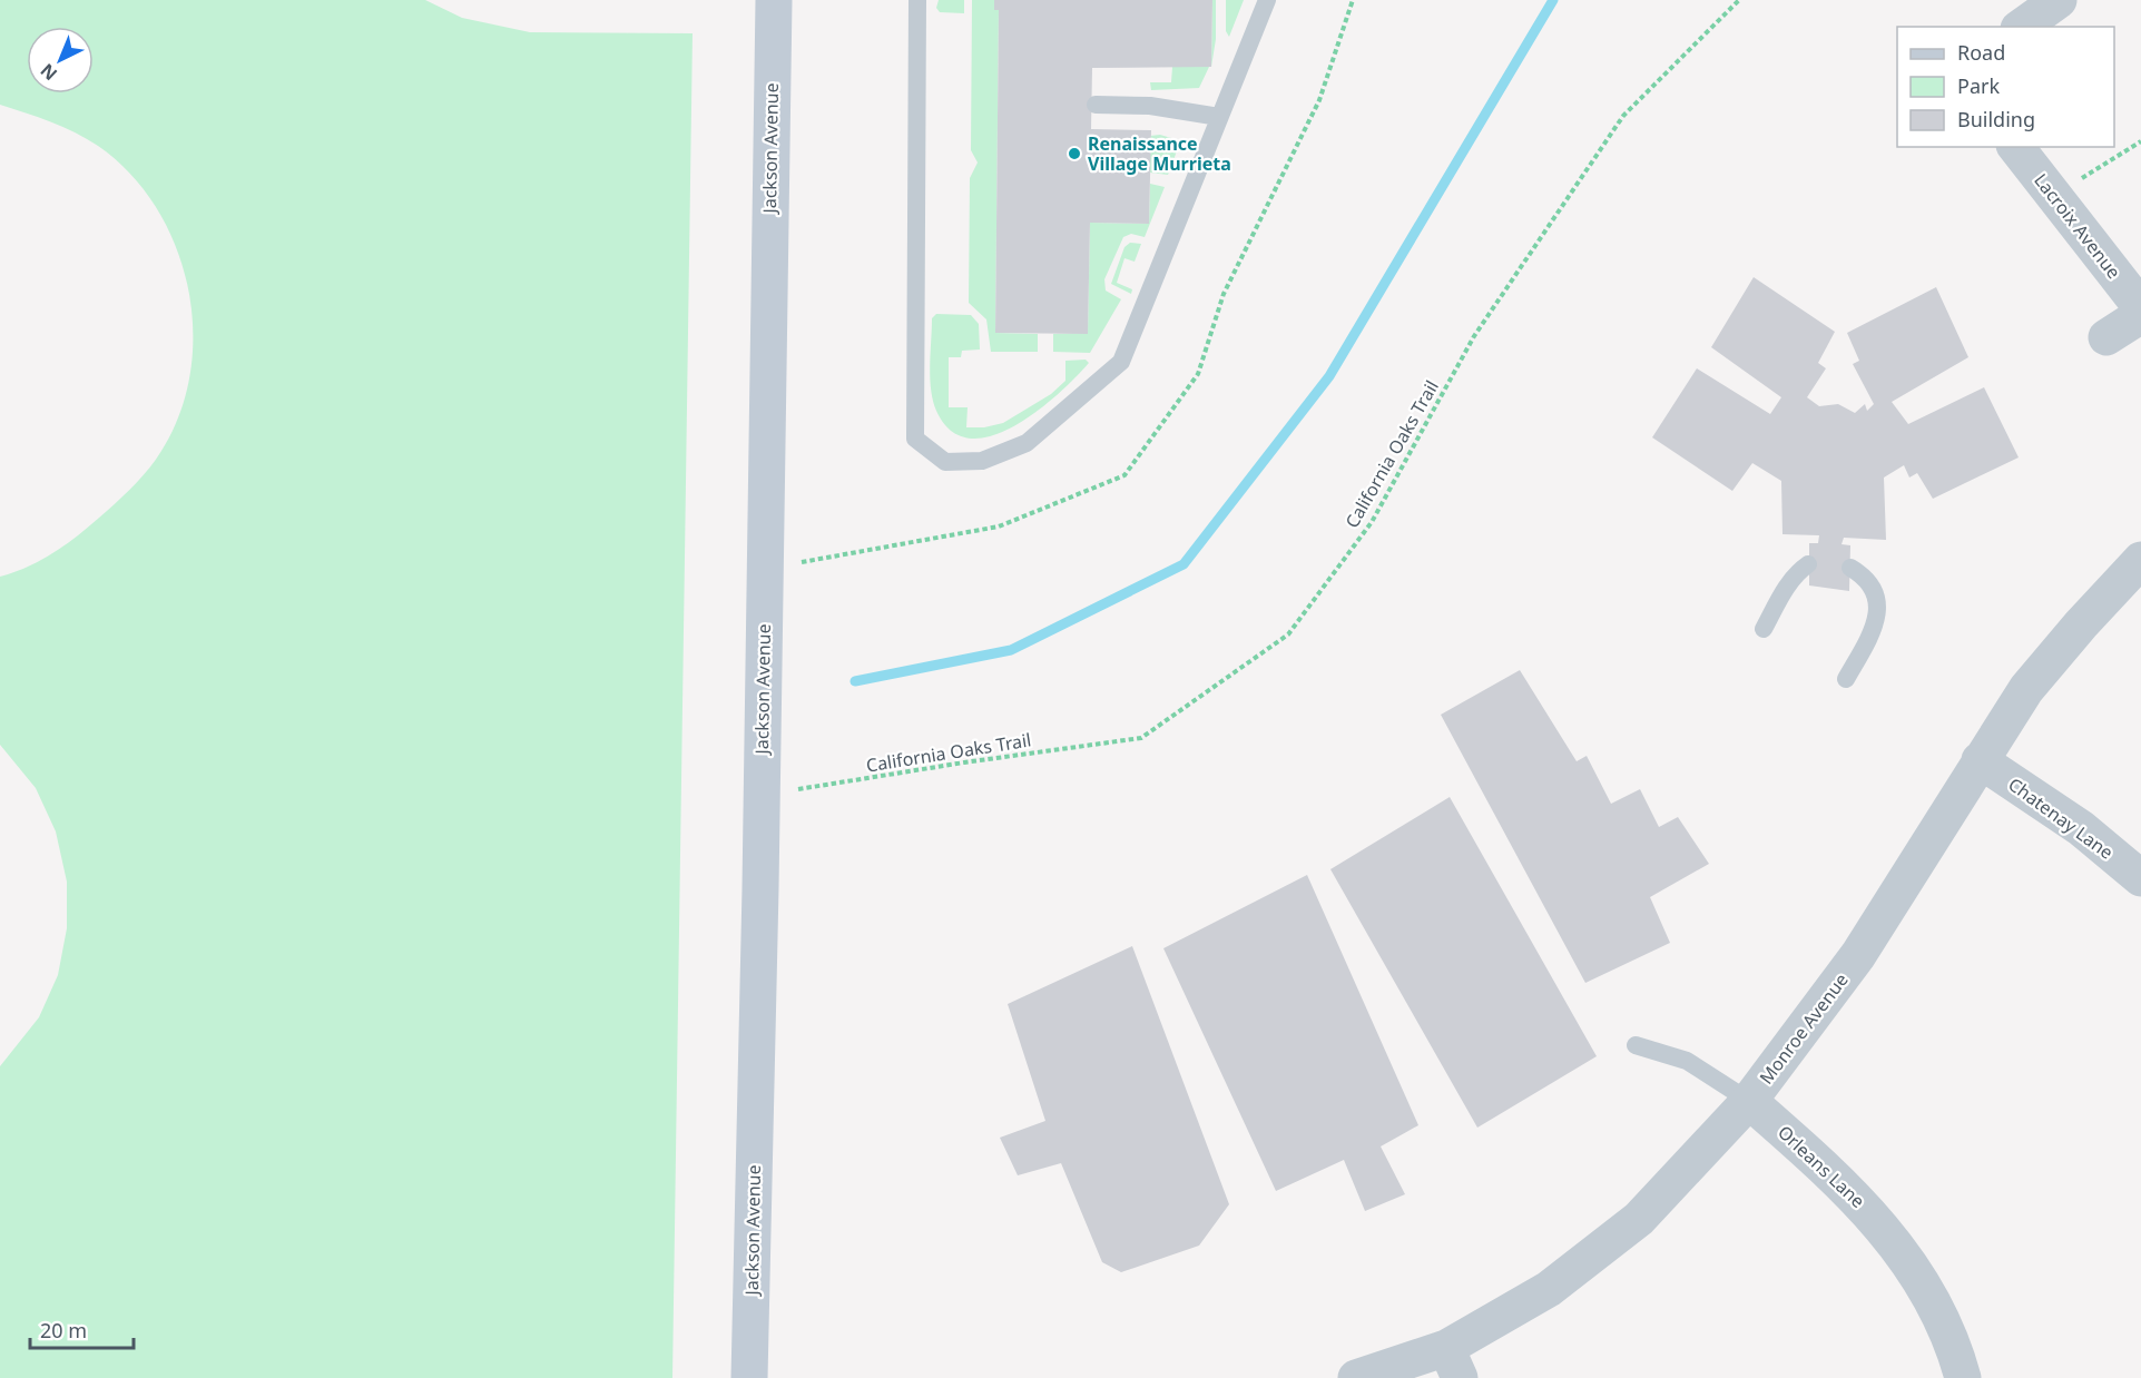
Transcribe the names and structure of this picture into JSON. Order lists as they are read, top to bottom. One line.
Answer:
{"streets":{"main road":["Jackson Avenue"],"street":["Lacroix Avenue","Chatenay Lane","Monroe Avenue","Orleans Lane"],"path":["California Oaks Trail"]},"crossings":[["Jackson Avenue","California Oaks Trail"],["Chatenay Lane","Monroe Avenue"],["Monroe Avenue","Orleans Lane"]],"places":["Renaissance Village Murrieta"],"legend":["Road","Park","Building"],"scale_bar":"20 m","north":"bottom left"}
